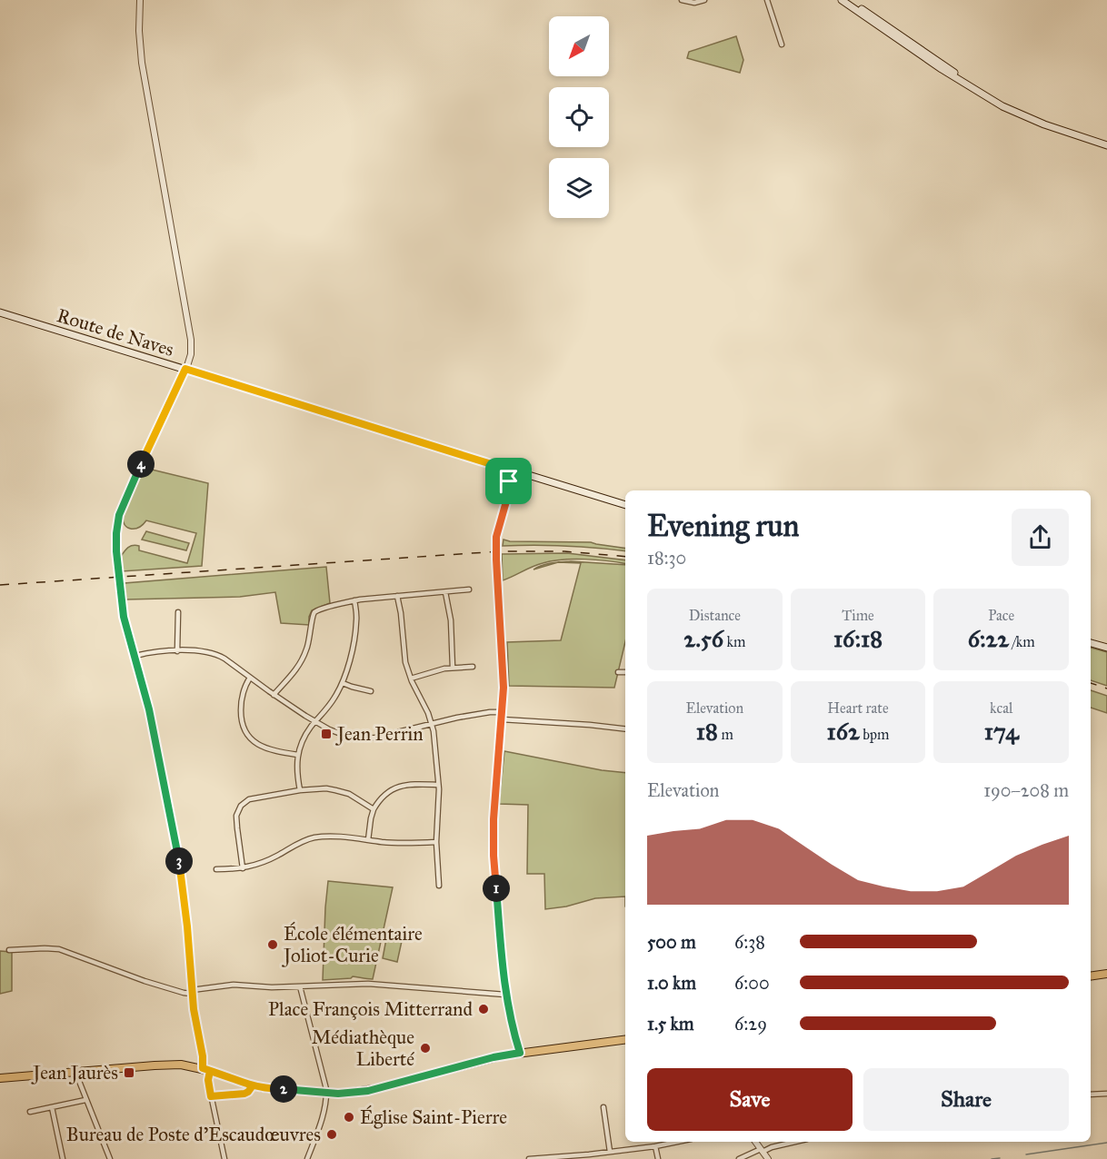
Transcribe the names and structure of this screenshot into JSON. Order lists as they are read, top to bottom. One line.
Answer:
{"streets":{"main road":["Route de Naves"]},"places":{"transit":["Jean Perrin","Jean Jaurès"],"other":["École élémentaire Joliot-Curie","Place François Mitterrand","Médiathèque Liberté","Église Saint-Pierre","Bureau de Poste d'Escaudœuvres"]},"north":"bottom left","page":{"pins":["4","3","1","2"],"heading":["Evening run","18:30"],"stats":[["Distance","2.56 km"],["Time","16:18"],["Pace","6:22 /km"],["Elevation","18 m"],["Heart rate","162 bpm"],["kcal","174"]],"chart":["Elevation","190–208 m"],"list":[{"name":"500 m","note":"6:38"},{"name":"1.0 km","note":"6:00"},{"name":"1.5 km","note":"6:29"}],"buttons":["Save","Share"]}}
